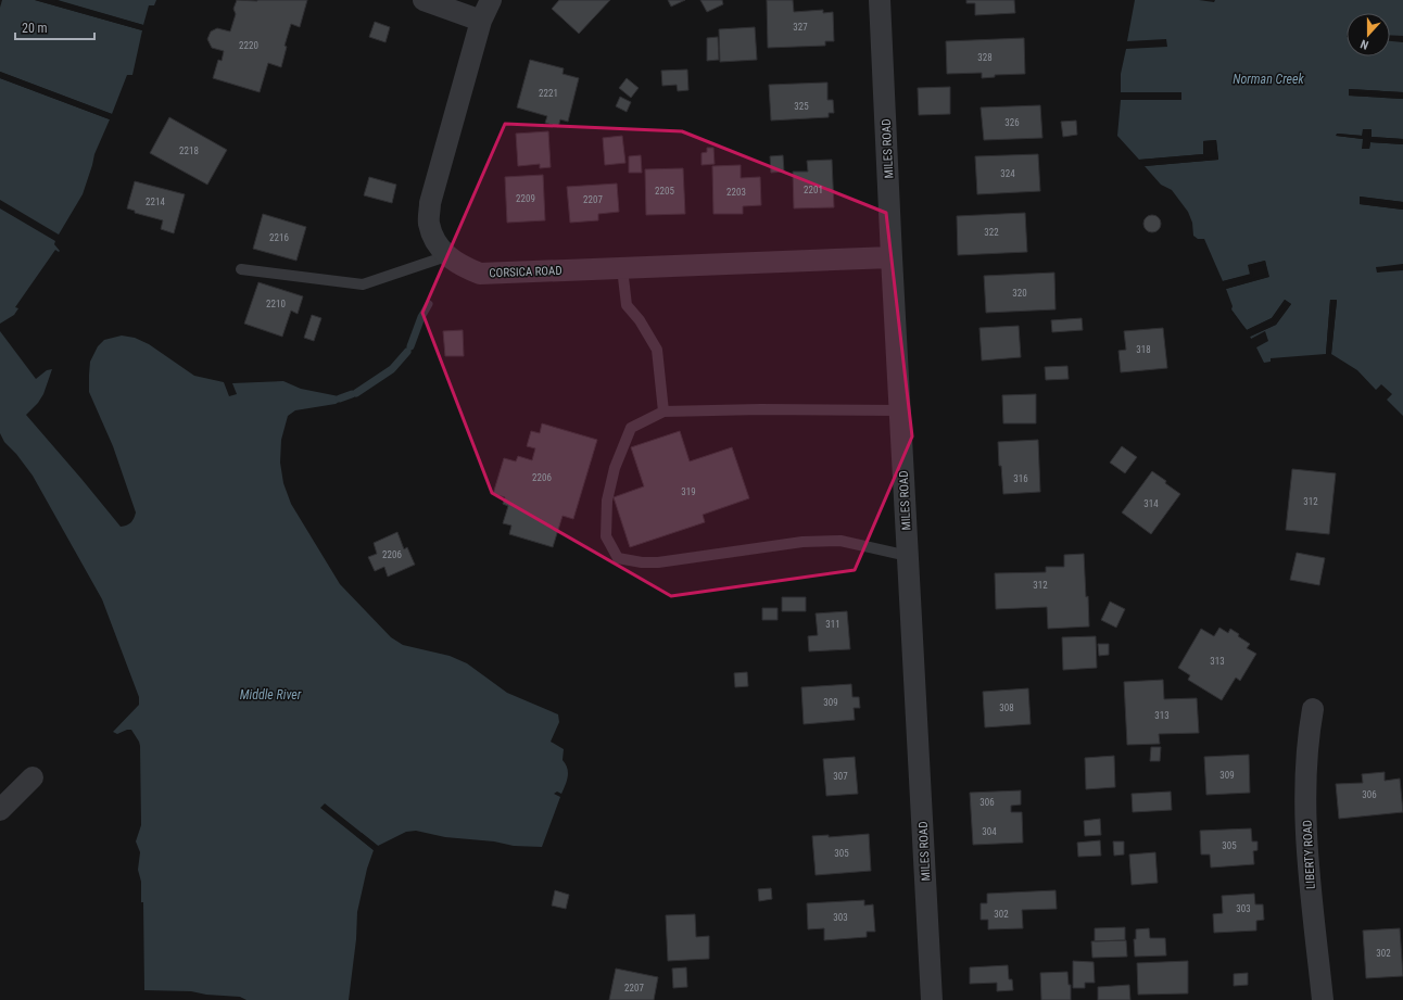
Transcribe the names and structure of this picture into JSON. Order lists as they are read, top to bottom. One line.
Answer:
{"streets":{"street":["MILES ROAD","CORSICA ROAD","LIBERTY ROAD"]},"crossings":[["MILES ROAD","CORSICA ROAD"]],"water":["Norman Creek","Middle River"],"house_numbers":["327","2220","328","2221","325","326","2218","324","2201","2205","2203","2209","2207","2214","322","2216","320","2210","318","2206","316","319","312","314","2206","312","311","313","309","308","313","309","307","306","306","304","305","305","303","302","303","302","2207"],"scale_bar":"20 m","north":"bottom"}
